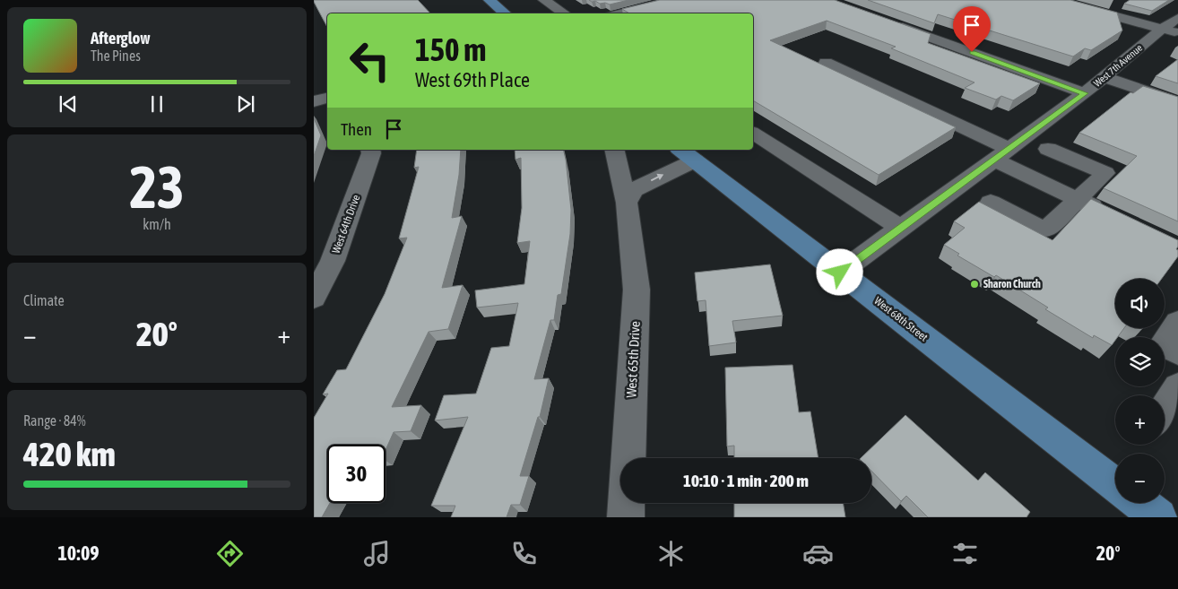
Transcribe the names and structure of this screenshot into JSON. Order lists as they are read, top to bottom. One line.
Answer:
{"streets":{"main road":["West 68th Street"],"street":["West 7th Avenue","West 64th Drive","West 65th Drive"]},"crossings":[["West 7th Avenue","West 68th Street"]],"places":["Sharon Church"],"page":{"turn":["150 m","West 69th Place"],"song":["Afterglow","The Pines"],"then":"Then","tile":[["23","km/h"],"Climate",["Range · 84%","420 km"]],"map_buttons":["+","−"],"heat":["−","20°","+"],"limit":"30","trip":"10:10 · 1 min · 200 m","tabs":["10:09","20°"]}}
